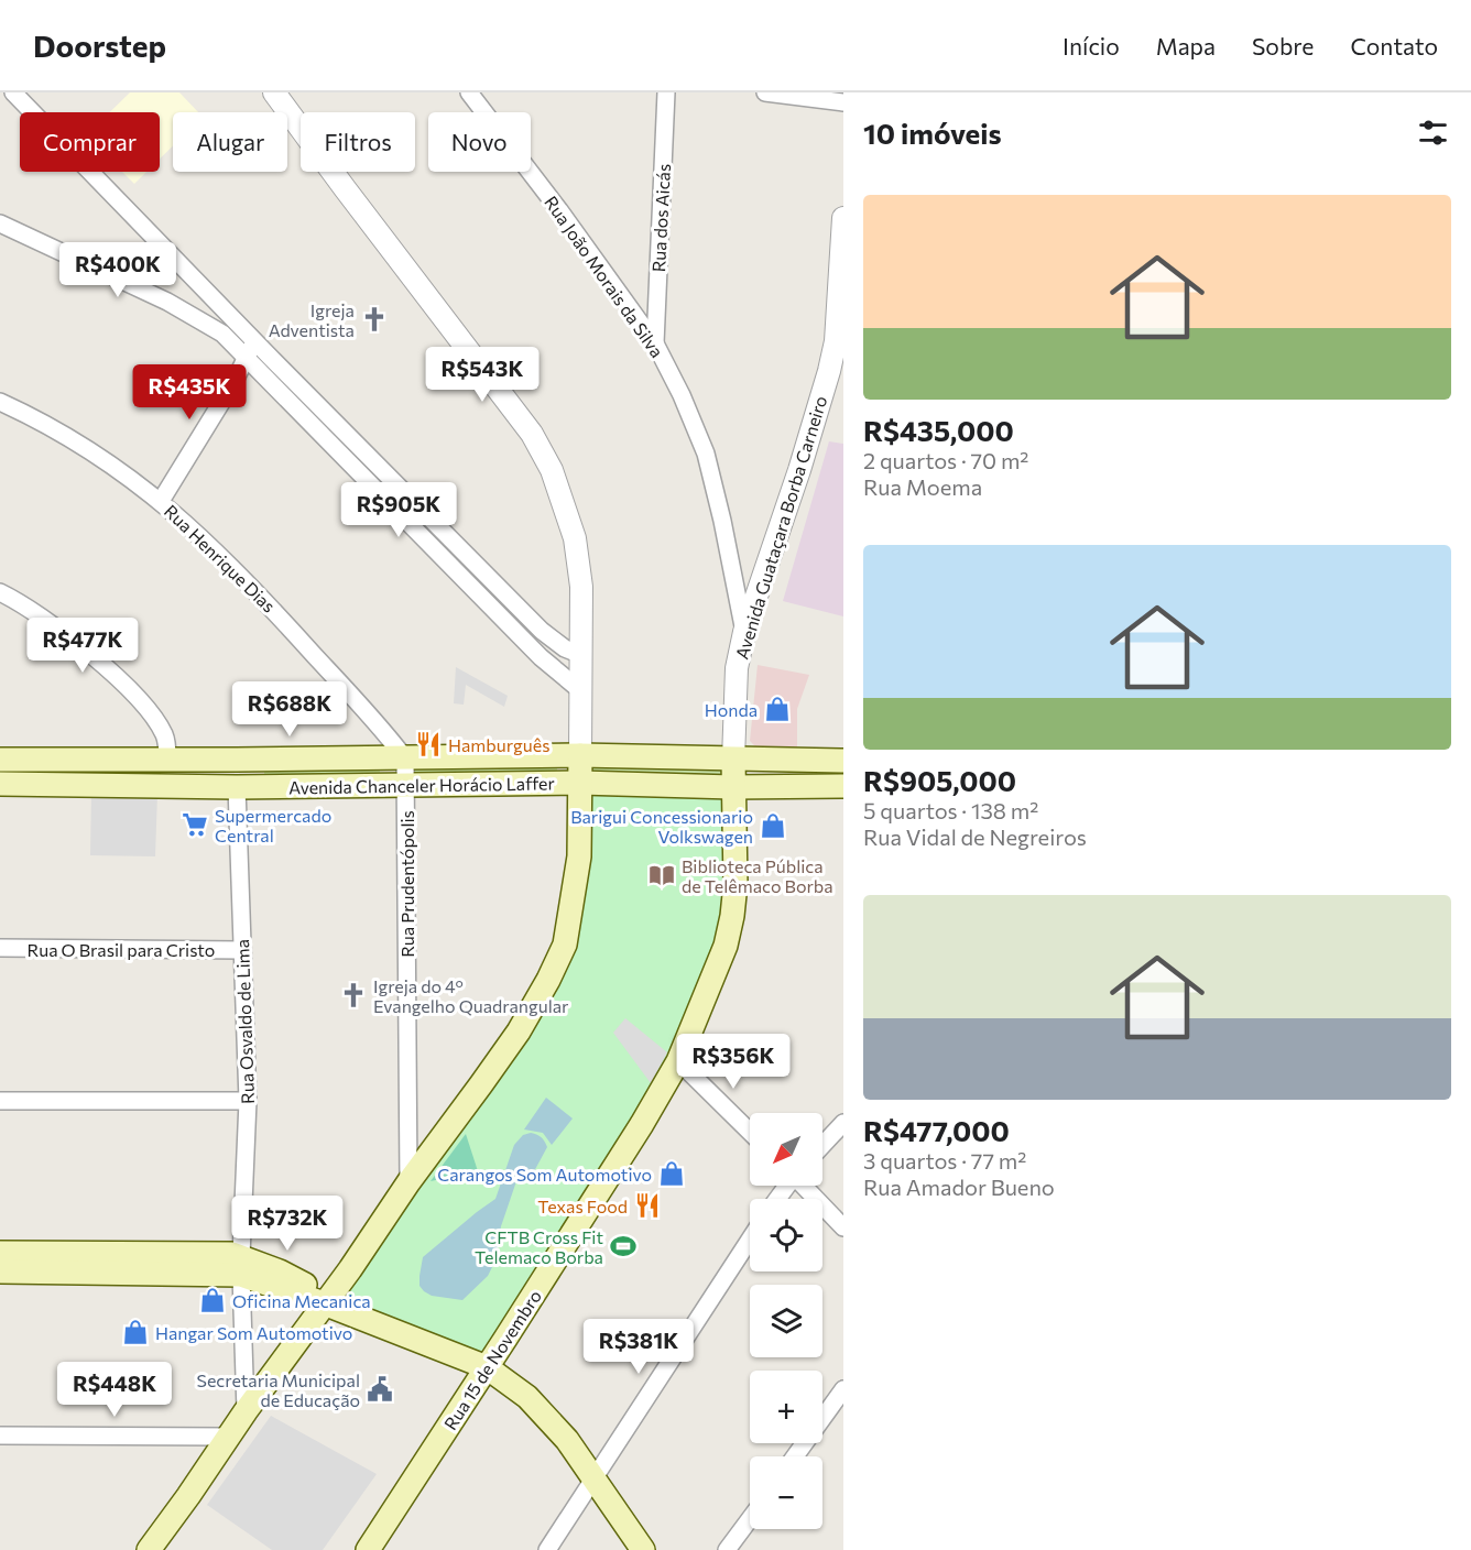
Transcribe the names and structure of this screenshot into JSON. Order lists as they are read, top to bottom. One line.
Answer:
{"streets":{"main road":["Avenida Chanceler Horácio Laffer","Rua 15 de Novembro"],"street":["Rua dos Aicás","Rua João Morais da Silva","Avenida Guataçara Borba Carneiro","Rua Henrique Dias","Rua Prudentópolis","Rua O Brasil para Cristo","Rua Osvaldo de Lima"]},"crossings":[["Rua dos Aicás","Rua João Morais da Silva"],["Rua João Morais da Silva","Avenida Guataçara Borba Carneiro"],["Avenida Guataçara Borba Carneiro","Avenida Chanceler Horácio Laffer"],["Avenida Guataçara Borba Carneiro","Rua 15 de Novembro"],["Rua Henrique Dias","Avenida Chanceler Horácio Laffer"],["Rua Henrique Dias","Rua Prudentópolis"],["Avenida Chanceler Horácio Laffer","Rua Prudentópolis"],["Avenida Chanceler Horácio Laffer","Rua Osvaldo de Lima"],["Avenida Chanceler Horácio Laffer","Rua 15 de Novembro"],["Rua O Brasil para Cristo","Rua Osvaldo de Lima"]],"places":{"church":["Igreja Adventista","Igreja do 4º Evangelho Quadrangular"],"shop":["Honda","Barigui Concessionario Volkswagen","Carangos Som Automotivo","Oficina Mecanica","Hangar Som Automotivo"],"restaurant":["Hamburguês","Texas Food"],"supermarket":["Supermercado Central"],"library":["Biblioteca Pública de Telêmaco Borba"],"sports":["CFTB Cross Fit Telemaco Borba"],"public building":["Secretaria Municipal de Educação"]},"north":"bottom left","page":{"header":"Doorstep","nav":["Início","Mapa","Sobre","Contato"],"heading":"10 imóveis","chip":["Comprar","Alugar","Filtros","Novo"],"list":[{"name":"R$435,000","note":"2 quartos · 70 m² · Rua Moema"},{"name":"R$905,000","note":"5 quartos · 138 m² · Rua Vidal de Negreiros"},{"name":"R$477,000","note":"3 quartos · 77 m² · Rua Amador Bueno"}],"price":["R$400K","R$543K","R$435K","R$905K","R$477K","R$688K","R$356K","R$732K","R$381K","R$448K"],"map_buttons":["+","−"]}}
